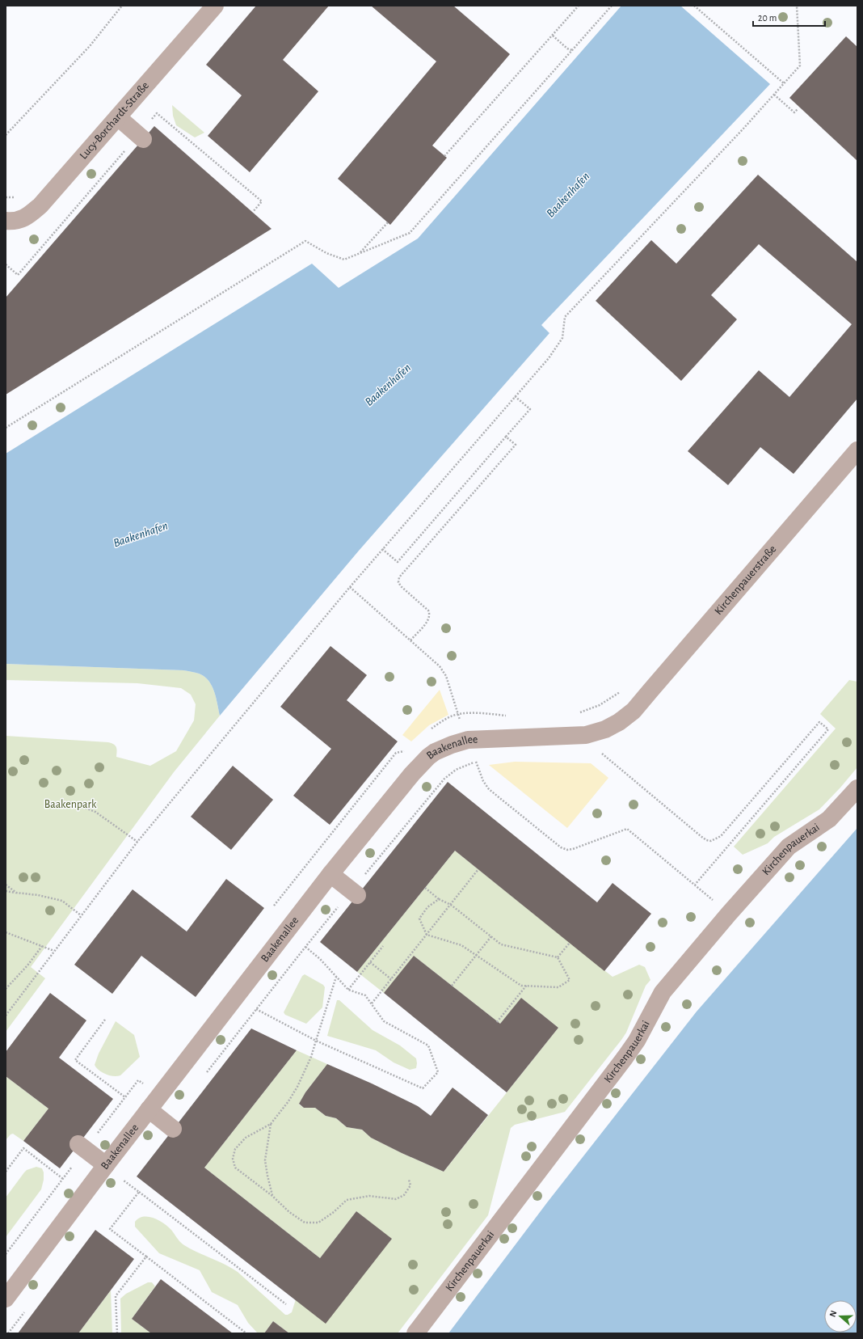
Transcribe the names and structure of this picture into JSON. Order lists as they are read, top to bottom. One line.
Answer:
{"streets":{"street":["Lucy-Borchardt-Straße","Kirchenpauerstraße","Baakenallee","Kirchenpauerkai"]},"crossings":[["Kirchenpauerstraße","Baakenallee"]],"water":["Baakenhafen"],"parks":["Baakenpark"],"scale_bar":"20 m","north":"left"}
